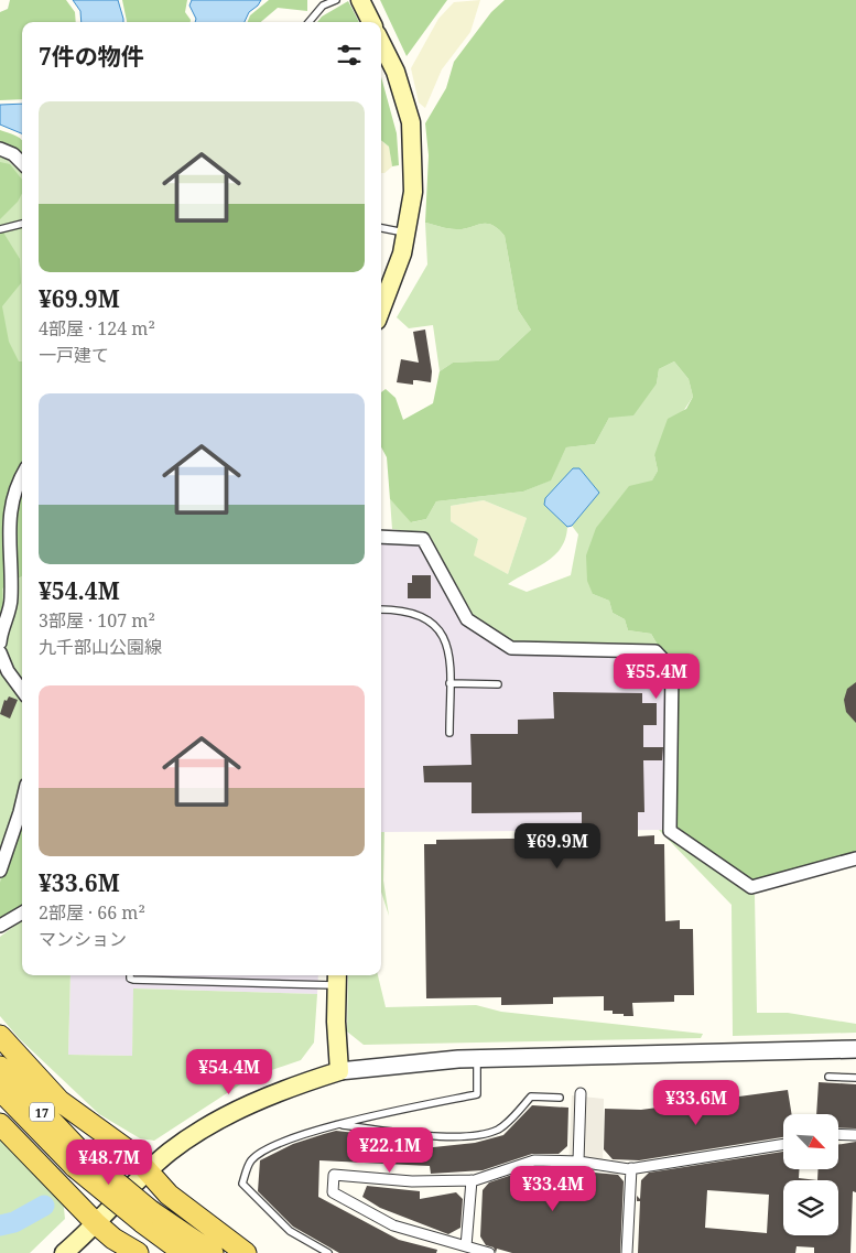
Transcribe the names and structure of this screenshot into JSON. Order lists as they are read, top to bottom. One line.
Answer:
{"streets":{"main road":["17"]},"north":"bottom right","page":{"heading":"7件の物件","list":[{"name":"¥69.9M","note":"4部屋 · 124 m² · 一戸建て"},{"name":"¥54.4M","note":"3部屋 · 107 m² · 九千部山公園線"},{"name":"¥33.6M","note":"2部屋 · 66 m² · マンション"}],"price":["¥55.4M","¥69.9M","¥54.4M","¥33.6M","¥22.1M","¥48.7M","¥33.4M"]}}
